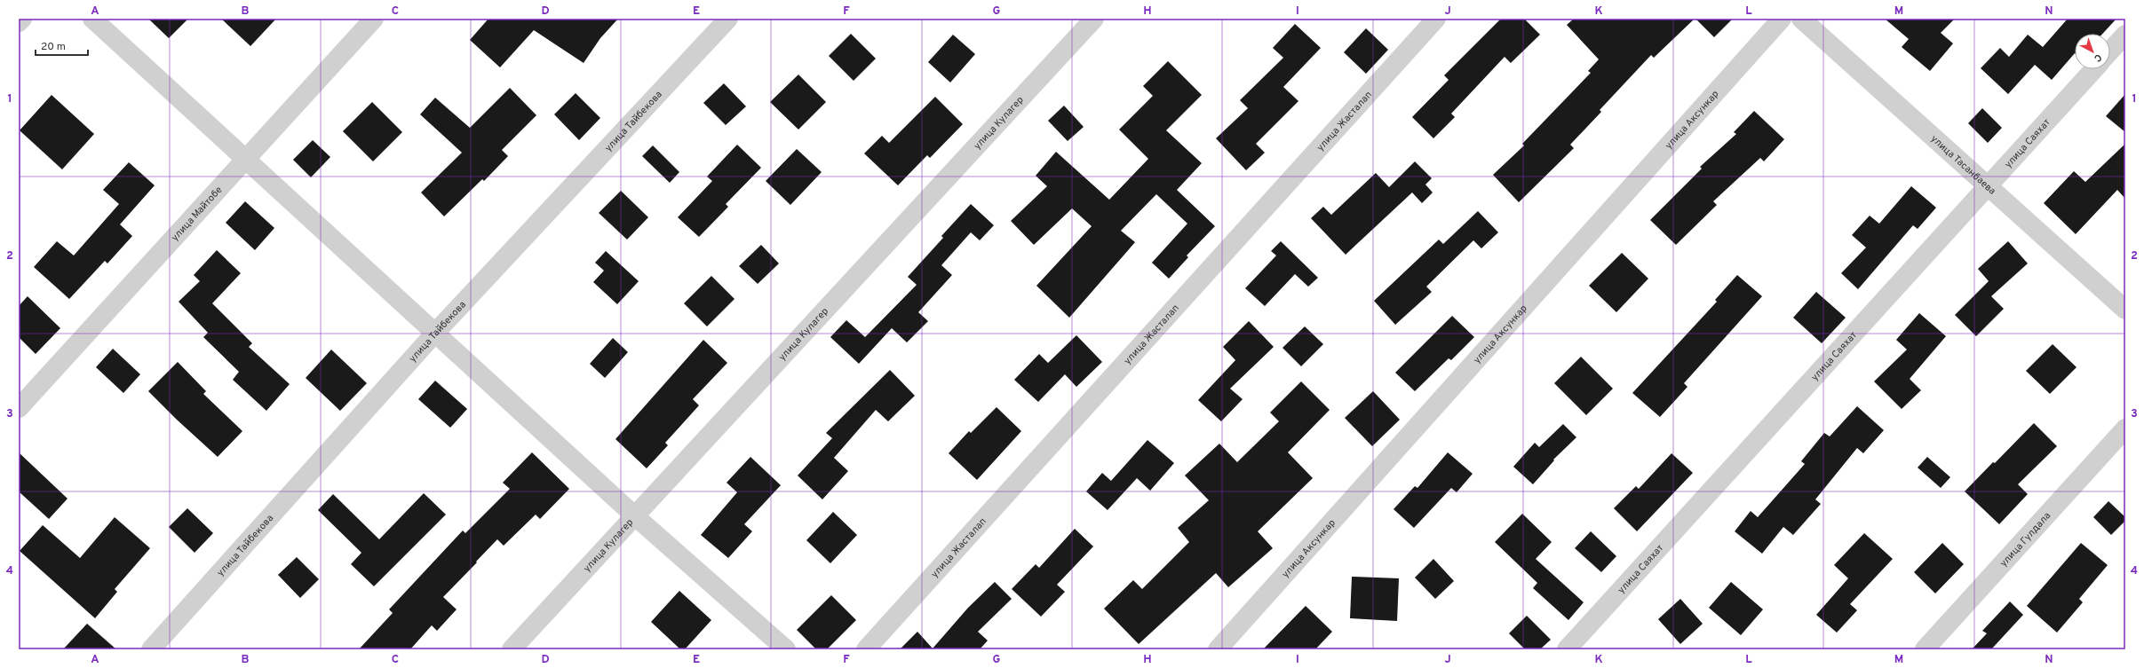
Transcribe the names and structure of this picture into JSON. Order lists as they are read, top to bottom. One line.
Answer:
{"streets":{"street":["улица Аксункар","улица Жасталап","улица Тайбекова","улица Кулагер","улица Саяхат","улица Тасанбаева","улица Майтобе","улица Гулдала"]},"crossings":[["улица Саяхат","улица Тасанбаева"]],"scale_bar":"20 m","north":"bottom right","grid":{"columns":["A","B","C","D","E","F","G","H","I","J","K","L","M","N"],"rows":["1","2","3","4"]}}
